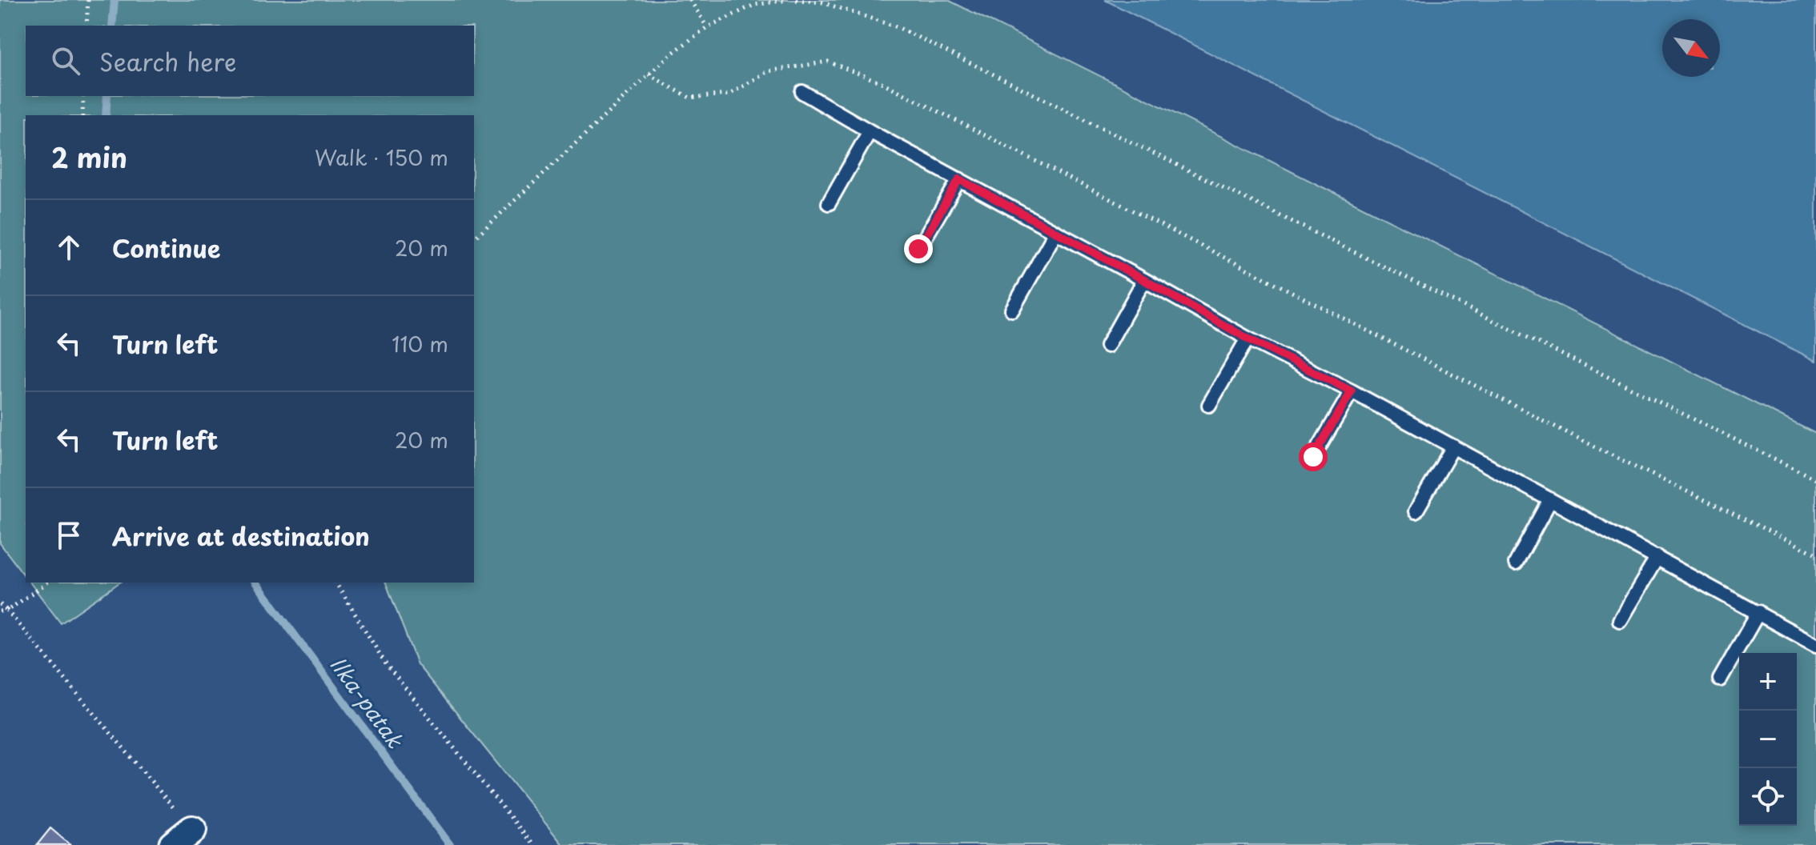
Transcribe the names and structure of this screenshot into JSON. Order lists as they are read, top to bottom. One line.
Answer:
{"water":["Ilka-patak"],"north":"bottom right","page":{"search":"Search here","heading":["2 min","Walk · 150 m"],"list":[["Continue","20 m"],["Turn left","110 m"],["Turn left","20 m"],"Arrive at destination"],"map_buttons":["+","−"]}}
